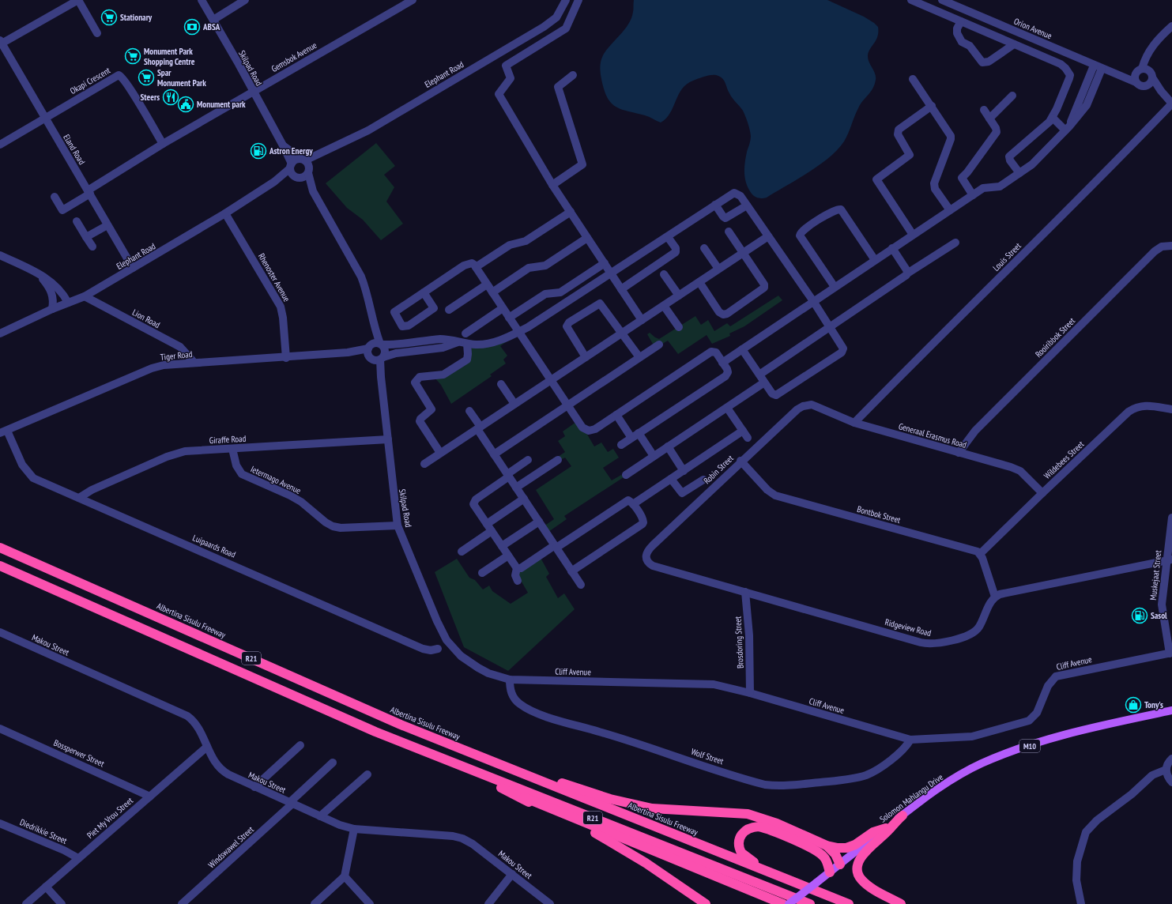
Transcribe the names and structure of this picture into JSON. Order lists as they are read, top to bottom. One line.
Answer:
{"streets":{"highway":["Albertina Sisulu Freeway","R21"],"main road":["M10","Solomon Mahlangu Drive"],"street":["Orion Avenue","Gemsbok Avenue","Skilpad Road","Elephant Road","Okapi Crescent","Eland Road","Louis Street","Rhenoster Avenue","Lion Road","Rooiribbok Street","Tiger Road","Generaal Erasmus Road","Giraffe Road","Wildebees Street","Robin Street","Ietermago Avenue","Bontbok Street","Luipaards Road","Muskejaat Street","Ridgeview Road","Brosdoring Street","Makou Street","Cliff Avenue","Bossperwer Street","Wolf Street","Piet My Vrou Street","Diedrikkie Street","Windswawel Street"]},"crossings":[["Gemsbok Avenue","Skilpad Road"],["Gemsbok Avenue","Okapi Crescent"],["Gemsbok Avenue","Eland Road"],["Skilpad Road","Elephant Road"],["Skilpad Road","Tiger Road"],["Skilpad Road","Giraffe Road"],["Skilpad Road","Ietermago Avenue"],["Skilpad Road","Cliff Avenue"],["Elephant Road","Eland Road"],["Elephant Road","Rhenoster Avenue"],["Elephant Road","Lion Road"],["Okapi Crescent","Eland Road"],["Louis Street","Generaal Erasmus Road"],["Rhenoster Avenue","Tiger Road"],["Lion Road","Tiger Road"],["Rooiribbok Street","Generaal Erasmus Road"],["Tiger Road","Luipaards Road"],["Generaal Erasmus Road","Wildebees Street"],["Generaal Erasmus Road","Robin Street"],["Giraffe Road","Ietermago Avenue"],["Giraffe Road","Luipaards Road"],["Wildebees Street","Bontbok Street"],["Robin Street","Bontbok Street"],["Robin Street","Ridgeview Road"],["Muskejaat Street","Cliff Avenue"],["Ridgeview Road","Brosdoring Street"],["Brosdoring Street","Cliff Avenue"],["Makou Street","Piet My Vrou Street"],["Makou Street","Windswawel Street"],["Cliff Avenue","Wolf Street"],["Bossperwer Street","Piet My Vrou Street"],["Piet My Vrou Street","Diedrikkie Street"]],"places":{"supermarket":["Stationary","Monument Park Shopping Centre","Spar Monument Park"],"bank":["ABSA"],"restaurant":["Steers"],"public building":["Monument park"],"fuel station":["Astron Energy","Sasol"],"shop":["Tony's"]}}
